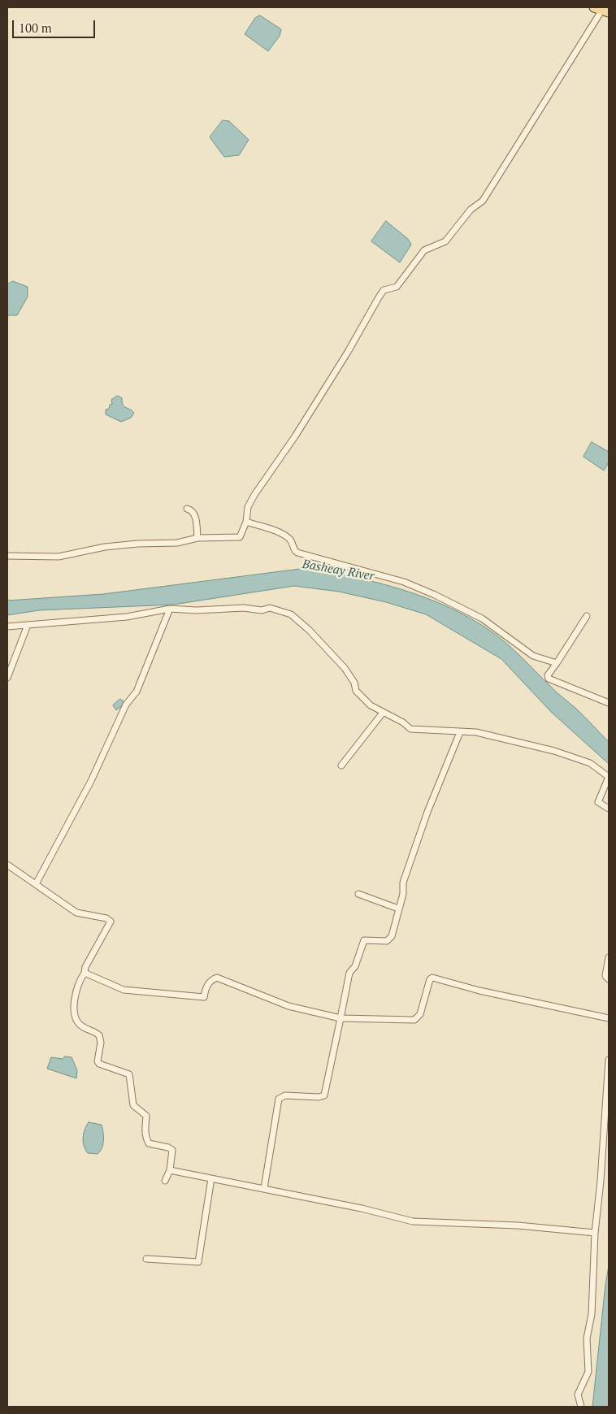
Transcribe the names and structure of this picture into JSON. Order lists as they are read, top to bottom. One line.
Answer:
{"water":["Basheay River"],"scale_bar":"100 m"}
